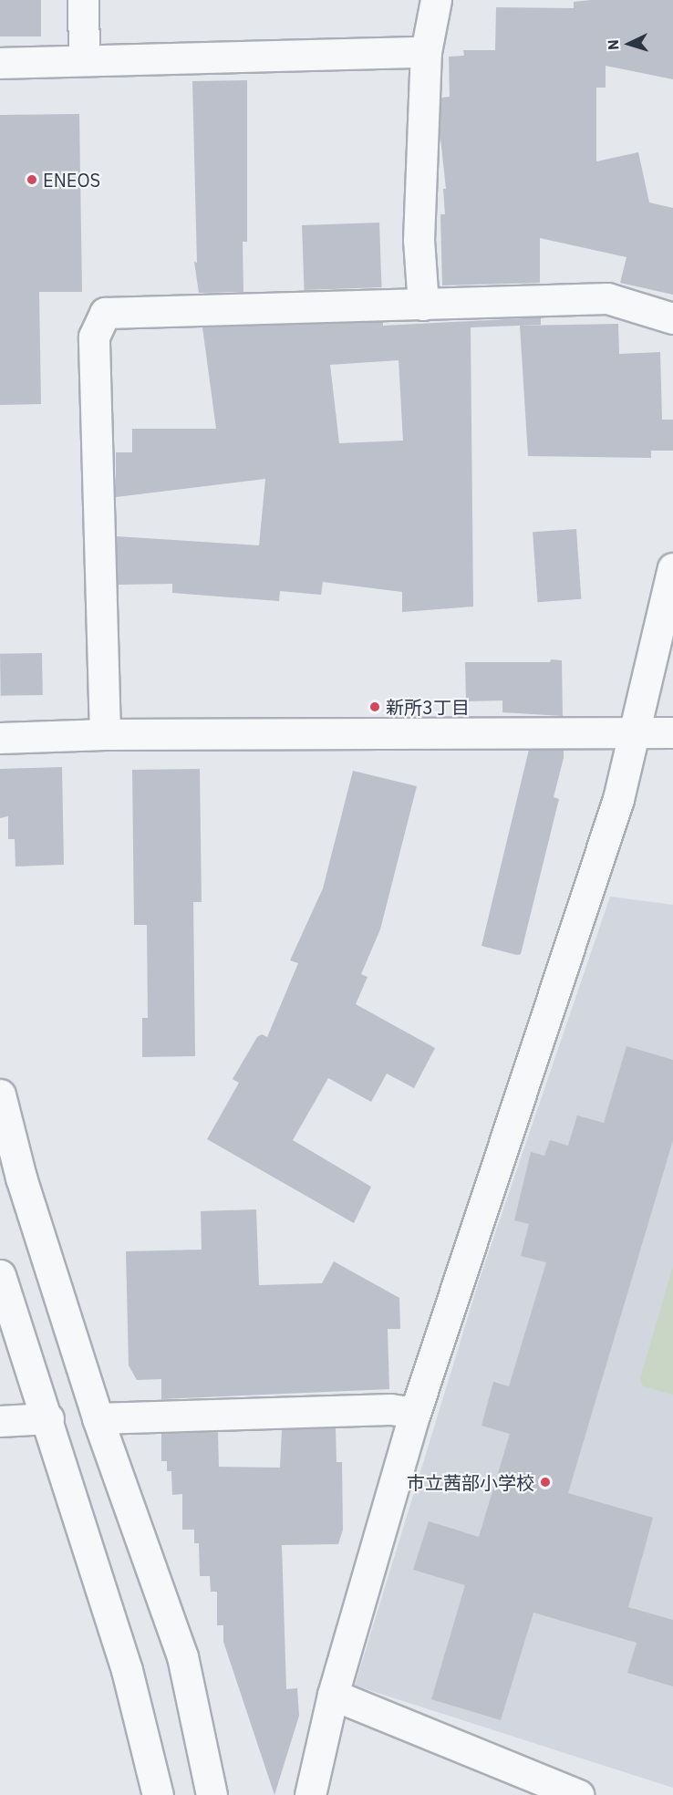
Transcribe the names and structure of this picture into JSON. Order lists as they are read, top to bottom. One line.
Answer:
{"places":["ENEOS","新所3丁目","市立茜部小学校"],"north":"left"}
